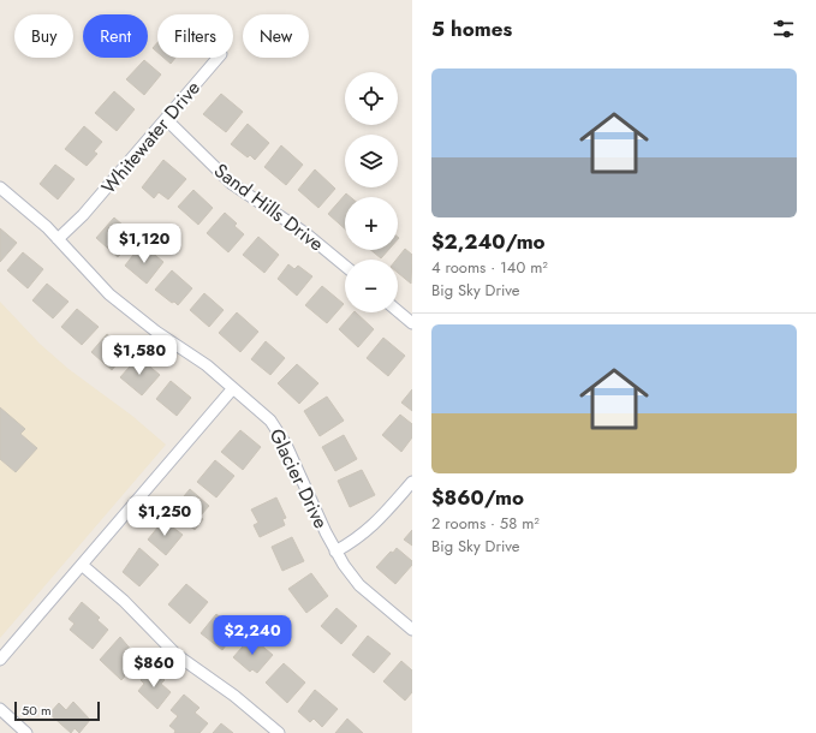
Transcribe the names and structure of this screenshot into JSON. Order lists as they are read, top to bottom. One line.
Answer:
{"streets":{"street":["Whitewater Drive","Sand Hills Drive","Glacier Drive"]},"crossings":[["Whitewater Drive","Sand Hills Drive"],["Whitewater Drive","Glacier Drive"]],"scale_bar":"50 m","page":{"heading":"5 homes","chip":["Buy","Rent","Filters","New"],"list":[{"name":"$2,240/mo","note":"4 rooms · 140 m² · Big Sky Drive"},{"name":"$860/mo","note":"2 rooms · 58 m² · Big Sky Drive"}],"map_buttons":["+","−"],"price":["$1,120","$1,580","$1,250","$2,240","$860"],"scale":"50 m"}}
